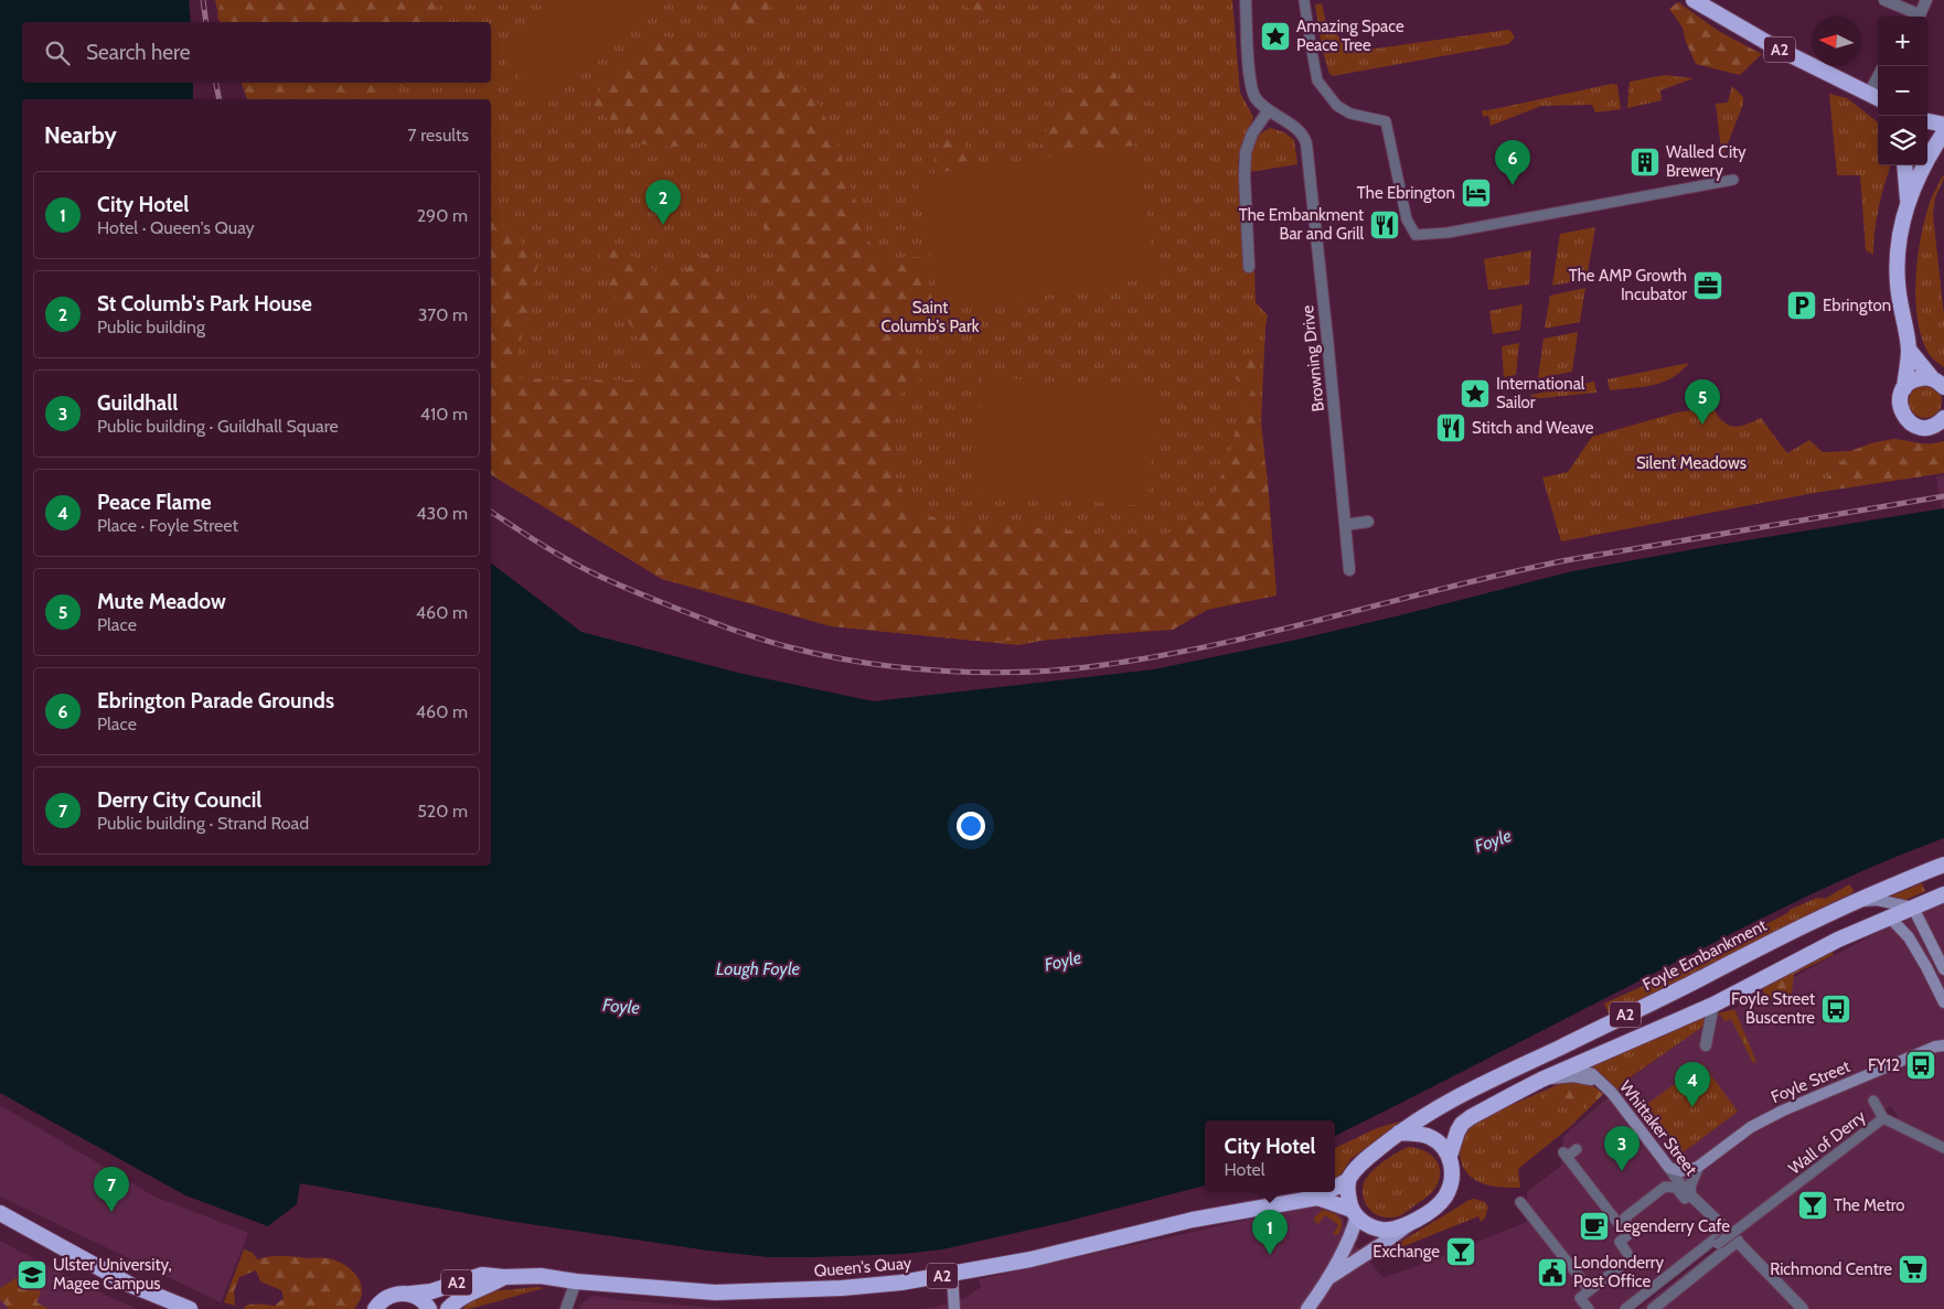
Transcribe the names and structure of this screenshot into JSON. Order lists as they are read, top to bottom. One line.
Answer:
{"streets":{"highway":["A2","Foyle Embankment","Queen's Quay"],"main road":["Foyle Street","Whittaker Street"],"street":["Browning Drive","Wall of Derry"]},"crossings":[["A2","Foyle Embankment"],["A2","Whittaker Street"],["A2","Queen's Quay"],["Foyle Embankment","Queen's Quay"],["Whittaker Street","Wall of Derry"]],"water":["Foyle","Lough Foyle"],"parks":["Saint Columb's Park","Silent Meadows"],"places":{"place":["Amazing Space Peace Tree","International Sailor"],"building":["Walled City Brewery"],"hotel":["The Ebrington"],"restaurant":["The Embankment Bar and Grill","Stitch and Weave"],"office":["The AMP Growth Incubator"],"parking":["Ebrington"],"bus stop":["Foyle Street Buscentre","FY12"],"bar":["The Metro","Exchange"],"cafe":["Legenderry Cafe"],"supermarket":["Richmond Centre"],"public building":["Londonderry Post Office"],"school or university":["Ulster University, Magee Campus"]},"north":"left","page":{"map_buttons":["+","−"],"search":"Search here","heading":["Nearby","7 results"],"pins":["6","2","5","4","3","7","1"],"list":[{"mark":"1","name":"City Hotel","note":"Hotel · Queen's Quay","value":"290 m"},{"mark":"2","name":"St Columb's Park House","note":"Public building","value":"370 m"},{"mark":"3","name":"Guildhall","note":"Public building · Guildhall Square","value":"410 m"},{"mark":"4","name":"Peace Flame","note":"Place · Foyle Street","value":"430 m"},{"mark":"5","name":"Mute Meadow","note":"Place","value":"460 m"},{"mark":"6","name":"Ebrington Parade Grounds","note":"Place","value":"460 m"},{"mark":"7","name":"Derry City Council","note":"Public building · Strand Road","value":"520 m"}],"popup":["City Hotel","Hotel"]}}
